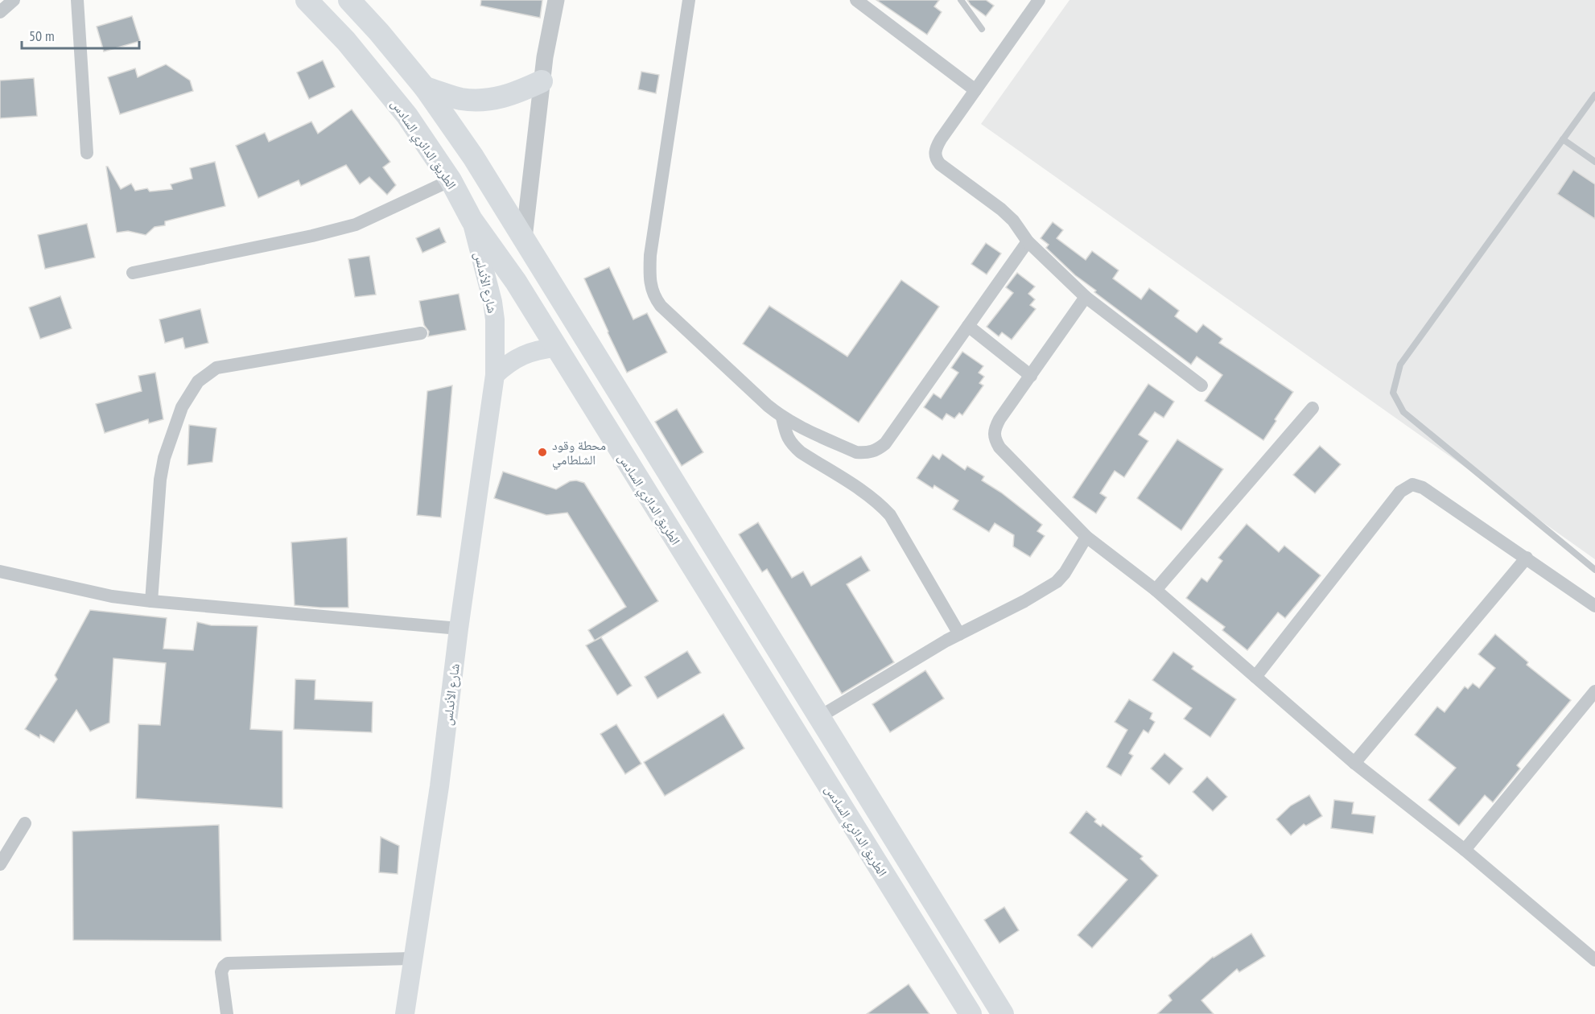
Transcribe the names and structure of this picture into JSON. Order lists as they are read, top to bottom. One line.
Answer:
{"streets":{"highway":["الطريق الدائري السادس"],"main road":["شارع الأندلس"]},"crossings":[["الطريق الدائري السادس","شارع الأندلس"]],"places":["محطة وقود الشلطامي"],"scale_bar":"50 m"}
